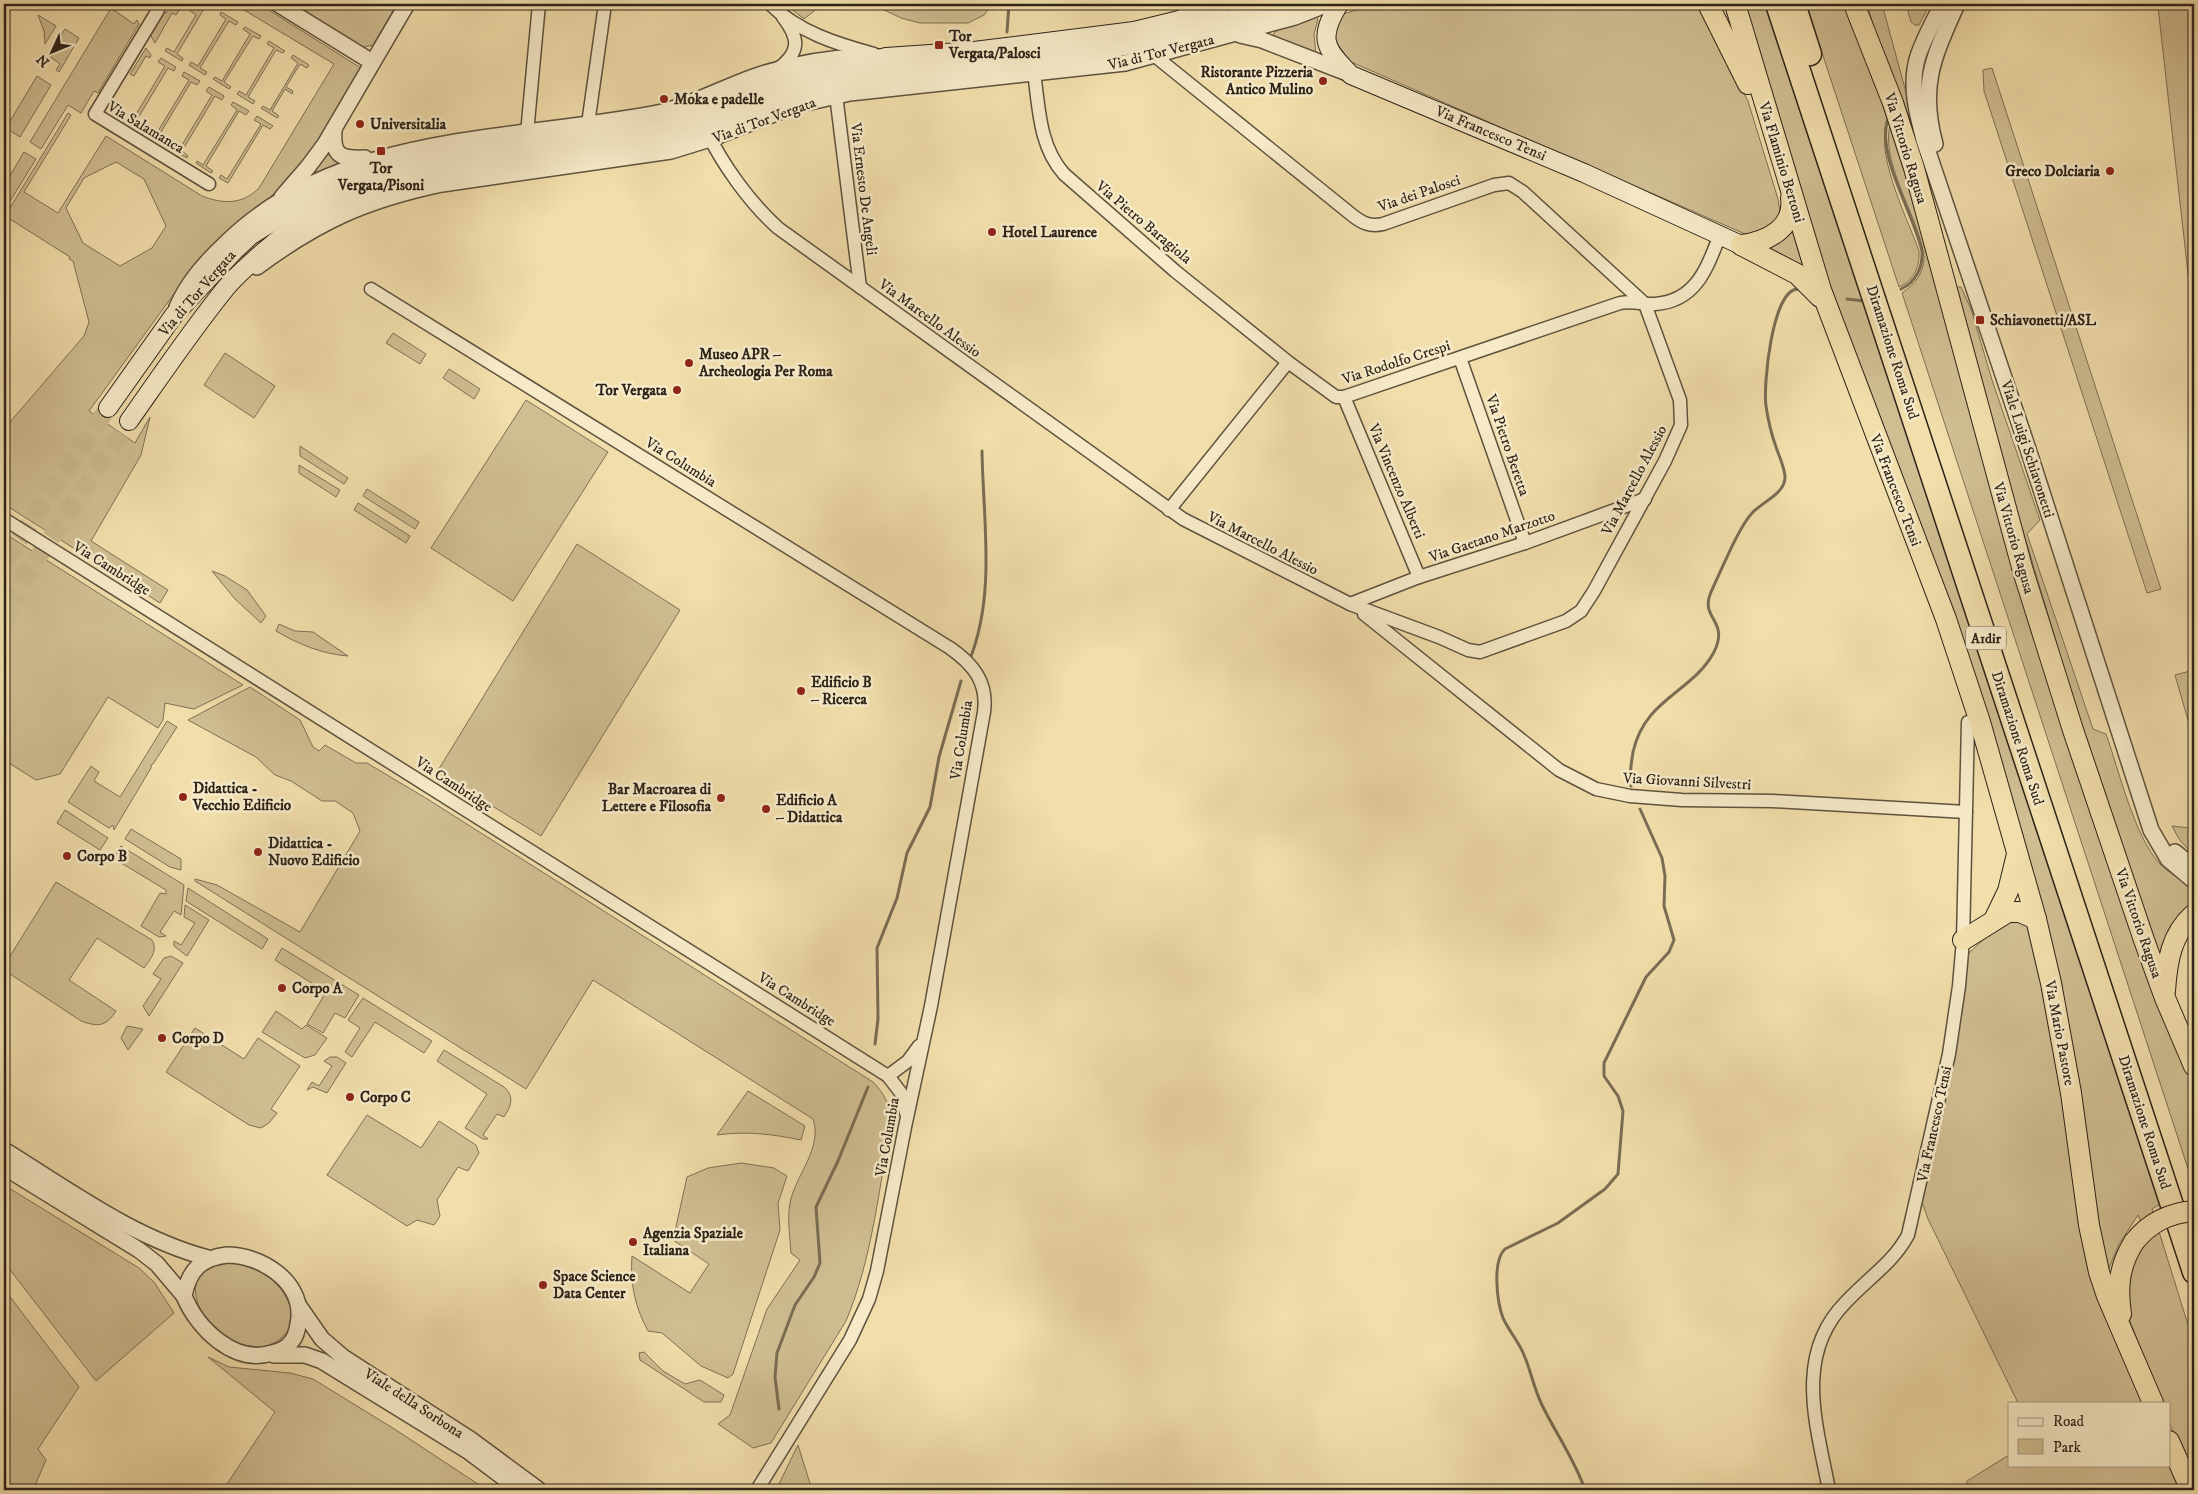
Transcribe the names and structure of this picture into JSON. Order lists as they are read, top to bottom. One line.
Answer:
{"streets":{"highway":["Via Francesco Tensi","Via Vittorio Ragusa","Via Flaminio Bertoni","Diramazione Roma Sud","A1dir","Via Mario Pastore"],"main road":["Via di Tor Vergata"],"street":["Via Salamanca","Via Ernesto De Angeli","Via dei Palosci","Via Pietro Baragiola","Via Marcello Alessio","Via Rodolfo Crespi","Via Pietro Beretta","Viale Luigi Schiavonetti","Via Columbia","Via Vincenzo Alberti","Via Gaetano Marzotto","Via Cambridge","Via Giovanni Silvestri","Viale della Sorbona"]},"crossings":[["Via di Tor Vergata","Via Francesco Tensi"],["Via di Tor Vergata","Via Ernesto De Angeli"],["Via di Tor Vergata","Via dei Palosci"],["Via di Tor Vergata","Via Pietro Baragiola"],["Via di Tor Vergata","Via Marcello Alessio"],["Via Francesco Tensi","Via Flaminio Bertoni"],["Via Francesco Tensi","Via Rodolfo Crespi"],["Via Francesco Tensi","Via Giovanni Silvestri"],["Via Francesco Tensi","Via Mario Pastore"],["Via Ernesto De Angeli","Via Marcello Alessio"],["Via dei Palosci","Via Marcello Alessio"],["Via dei Palosci","Via Rodolfo Crespi"],["Via Pietro Baragiola","Via Rodolfo Crespi"],["Via Marcello Alessio","Via Rodolfo Crespi"],["Via Marcello Alessio","Via Gaetano Marzotto"],["Via Marcello Alessio","Via Giovanni Silvestri"],["Via Rodolfo Crespi","Via Pietro Beretta"],["Via Rodolfo Crespi","Via Vincenzo Alberti"],["Via Pietro Beretta","Via Gaetano Marzotto"],["Via Columbia","Via Cambridge"],["Via Vincenzo Alberti","Via Gaetano Marzotto"],["Via Gaetano Marzotto","Via Giovanni Silvestri"]],"places":{"transit":["Tor Vergata/Palosci","Tor Vergata/Pisoni","Schiavonetti/ASL"],"other":["Ristorante Pizzeria Antico Mulino","Moka e padelle","Universitalia","Greco Dolciaria","Hotel Laurence","Museo APR – Archeologia Per Roma","Tor Vergata","Edificio B – Ricerca","Didattica - Vecchio Edificio","Bar Macroarea di Lettere e Filosofia","Edificio A – Didattica","Didattica - Nuovo Edificio","Corpo B","Corpo A","Corpo D","Corpo C","Agenzia Spaziale Italiana","Space Science Data Center"]},"legend":["Road","Park"],"north":"bottom left"}
